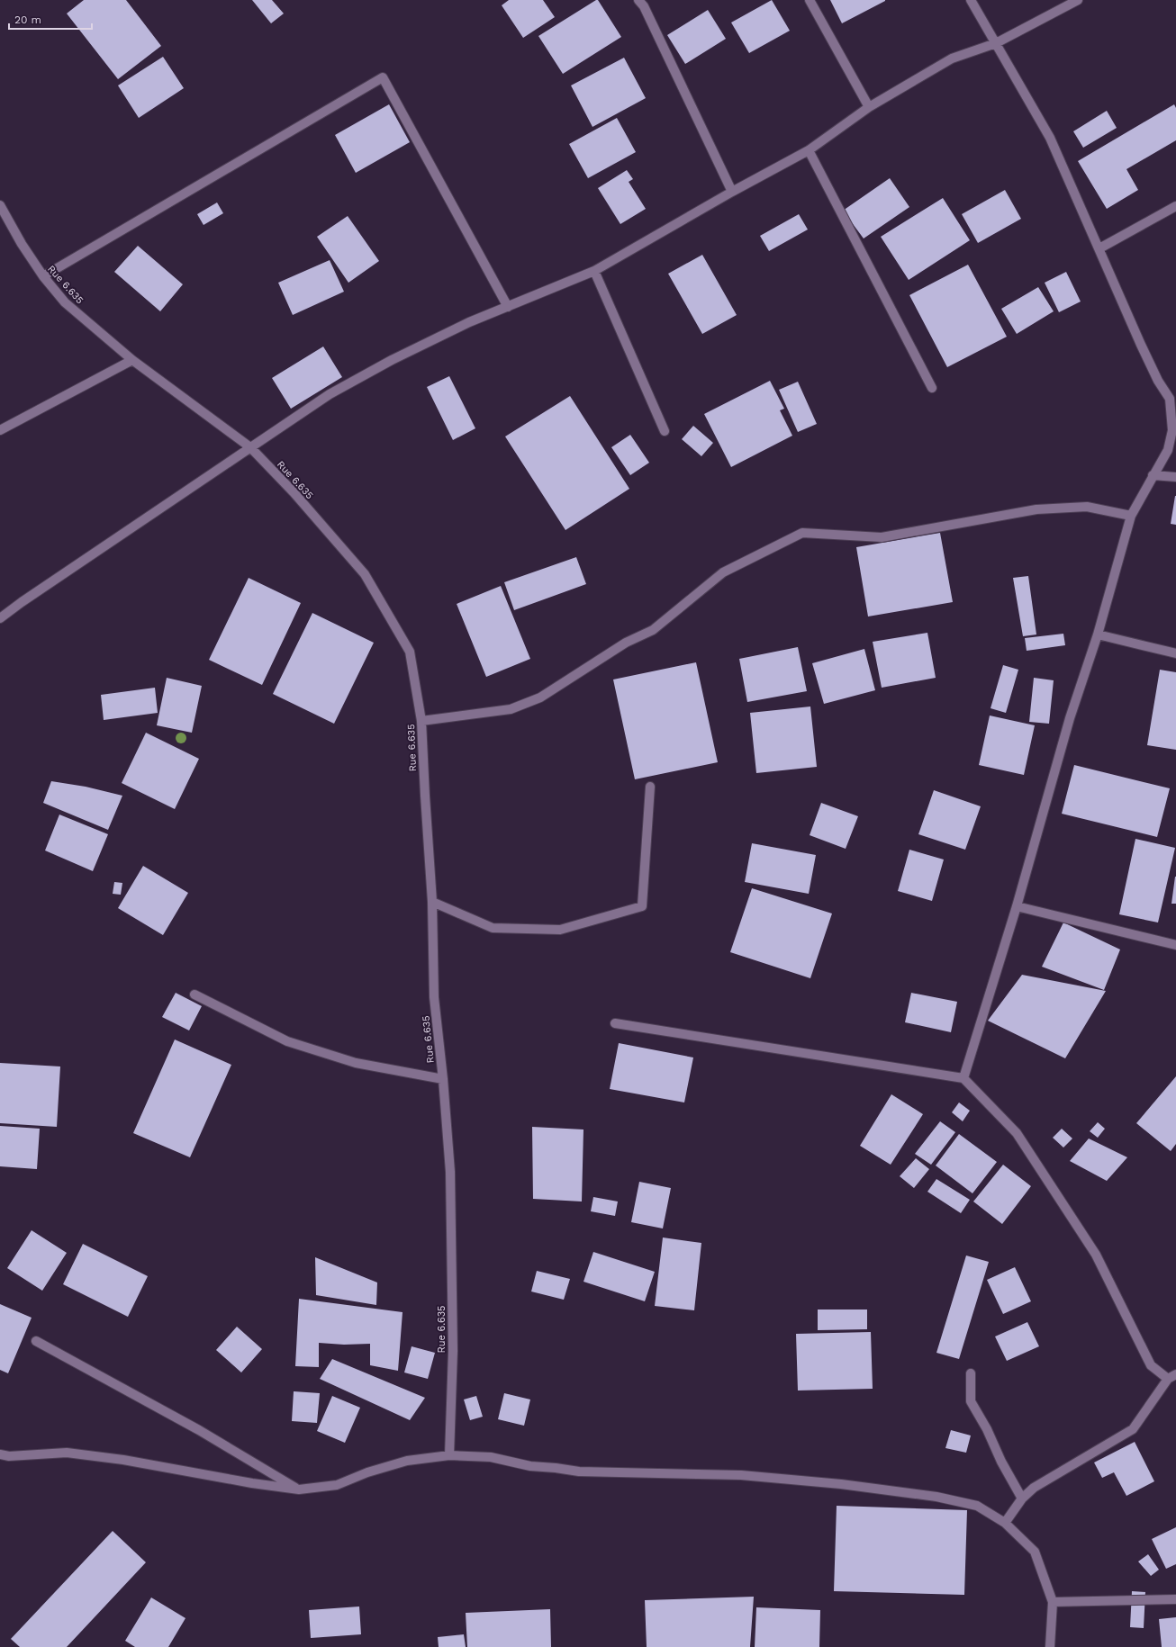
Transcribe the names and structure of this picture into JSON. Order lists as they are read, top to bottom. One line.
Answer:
{"streets":{"street":["Rue 6.635"]},"scale_bar":"20 m"}
